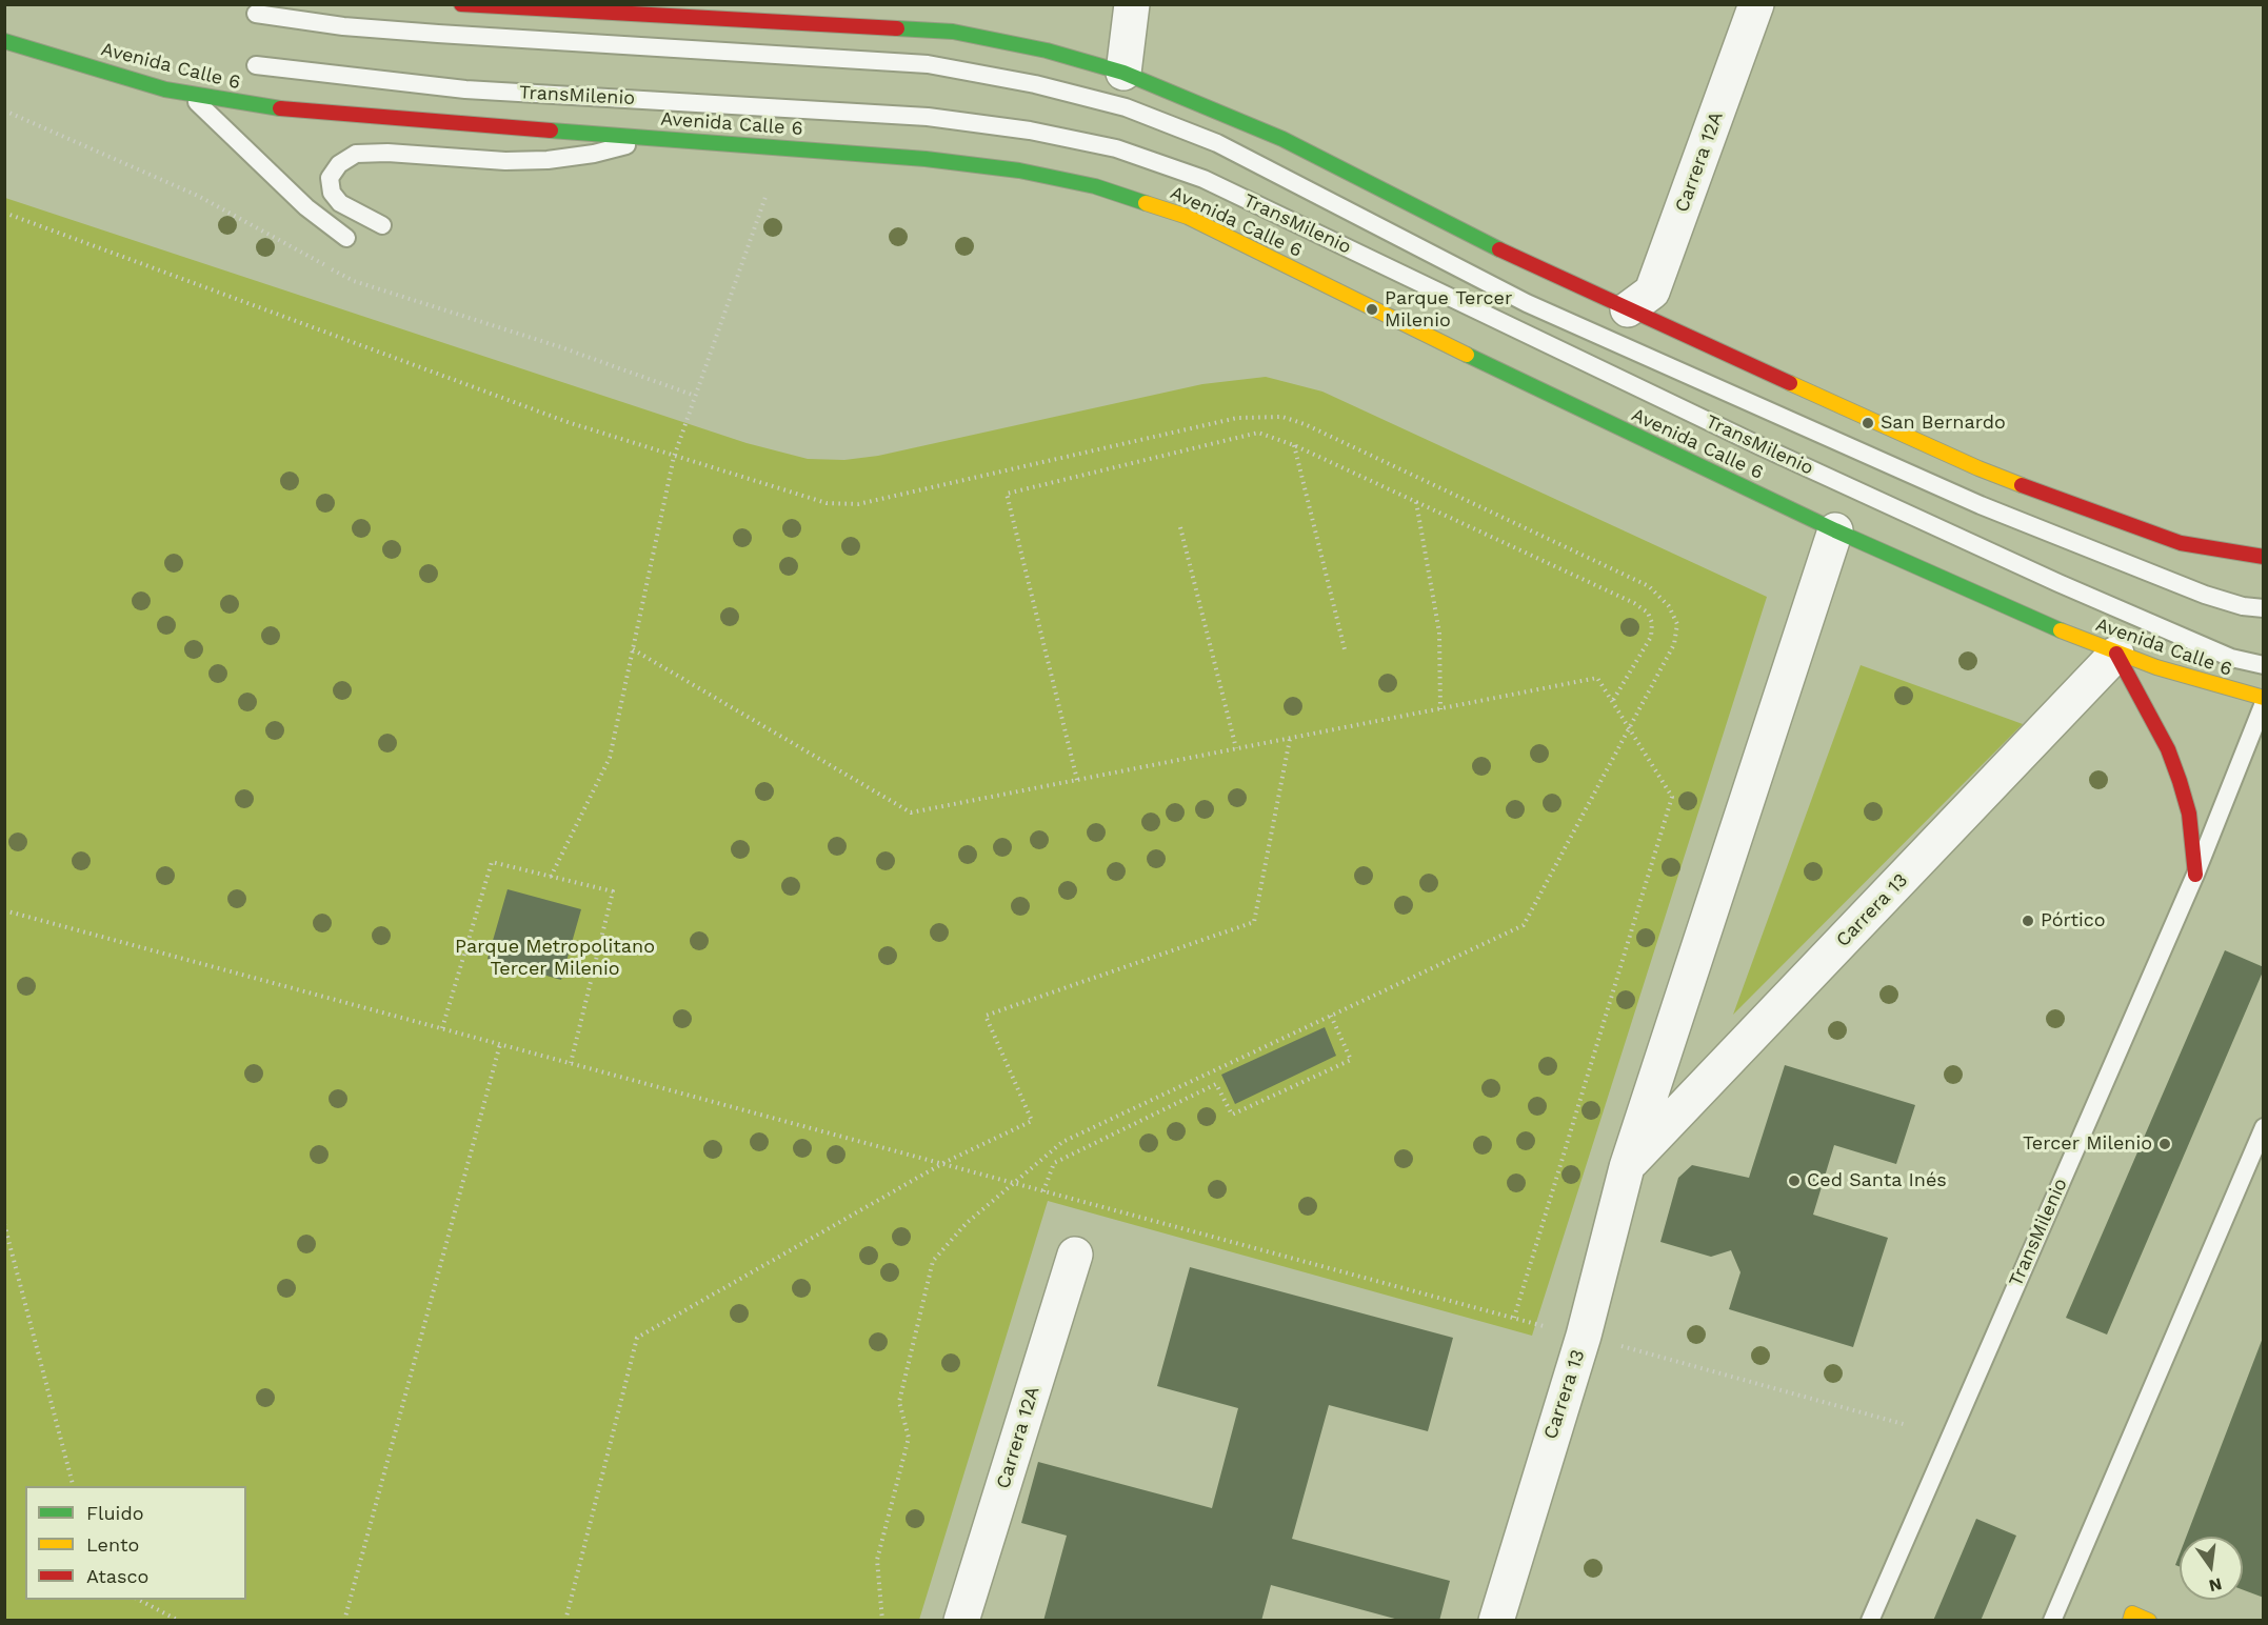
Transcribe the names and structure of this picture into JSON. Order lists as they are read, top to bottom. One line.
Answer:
{"streets":{"main road":["Avenida Calle 6"],"street":["Carrera 12A","Carrera 13"],"lane":["TransMilenio"]},"crossings":[["Avenida Calle 6","Carrera 13"]],"parks":["Parque Metropolitano Tercer Milenio"],"places":["Parque Tercer Milenio","San Bernardo","Pórtico","Tercer Milenio","Ced Santa Inés"],"legend":["Fluido","Lento","Atasco"],"north":"bottom"}
